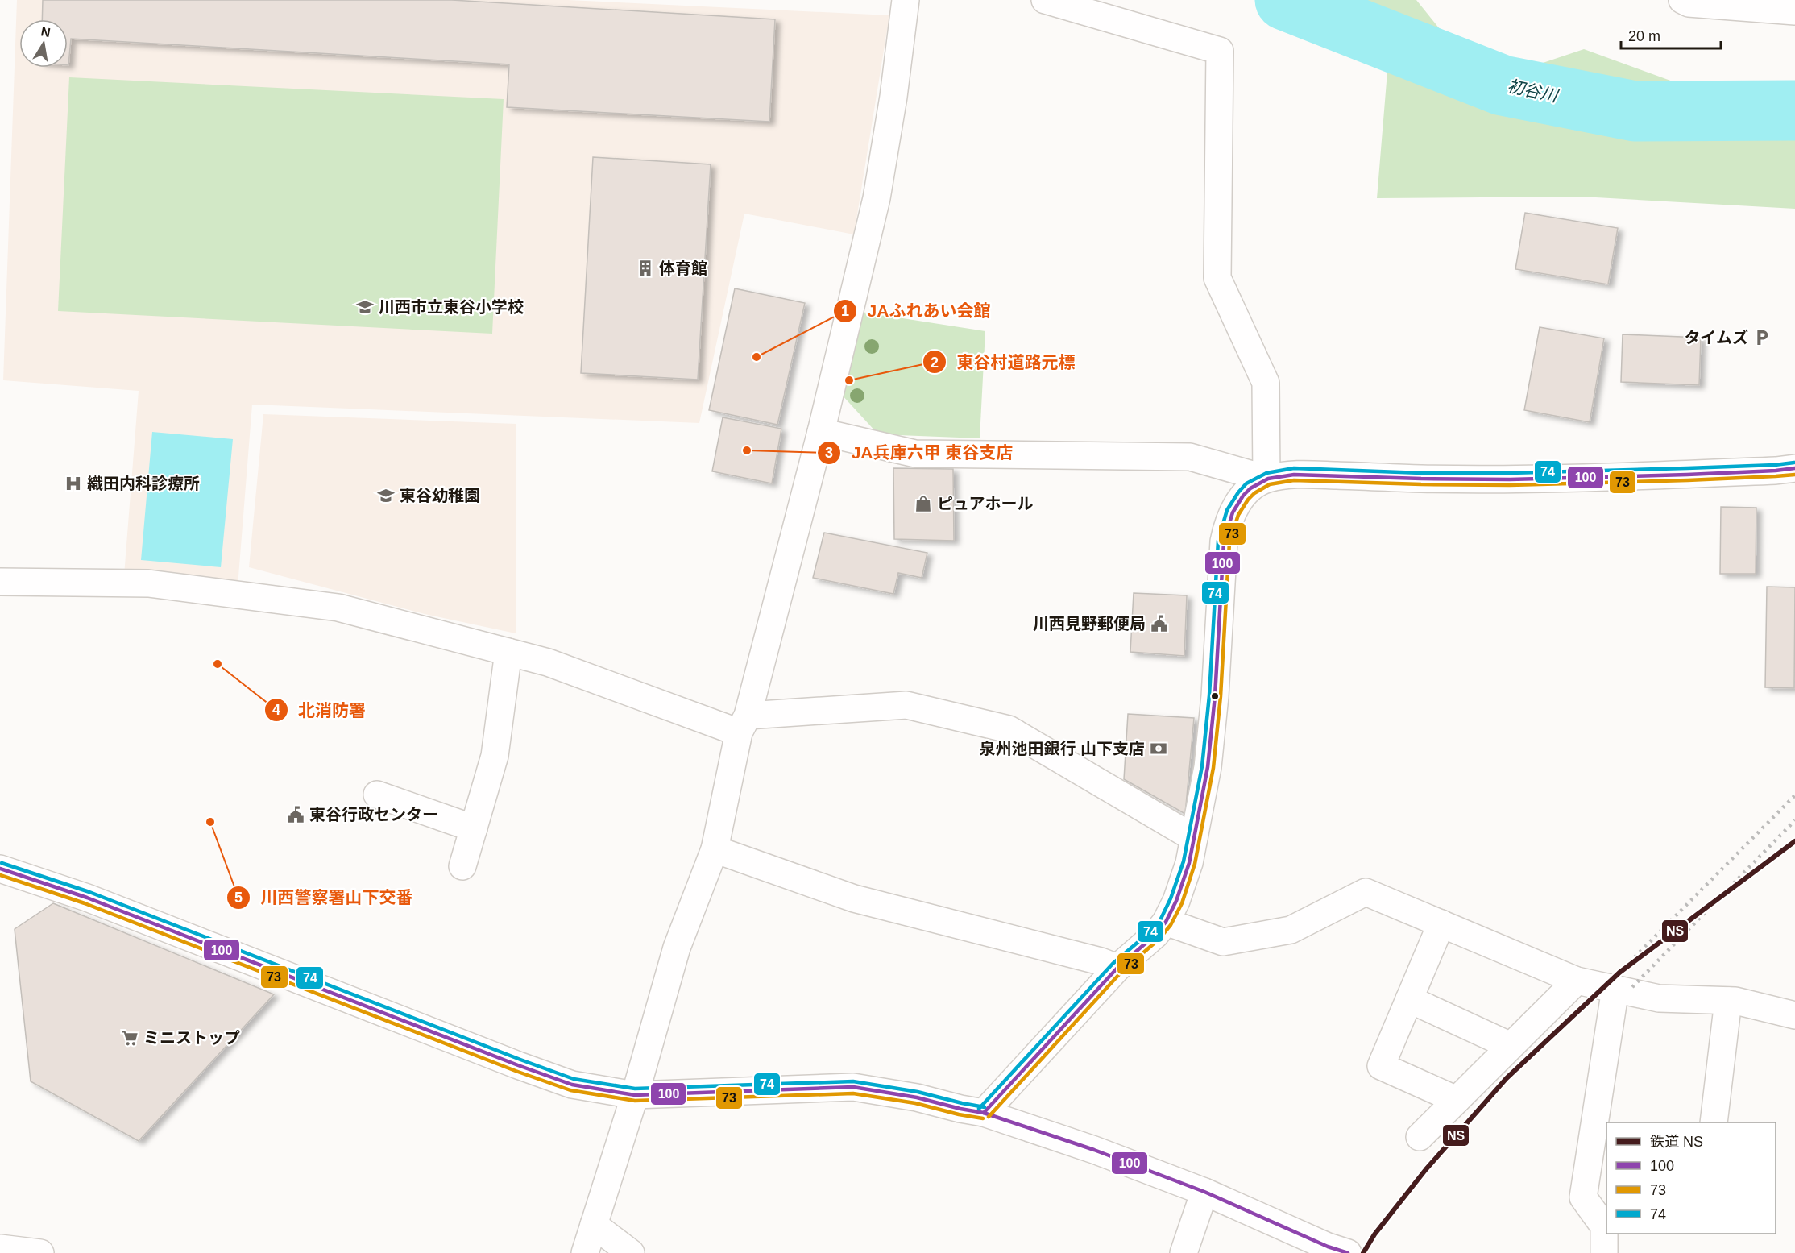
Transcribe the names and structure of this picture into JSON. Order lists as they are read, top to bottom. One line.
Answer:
{"water":["初谷川"],"places":{"building":["体育館"],"school or university":["川西市立東谷小学校","東谷幼稚園"],"parking":["タイムズ"],"other":["JAふれあい会館","東谷村道路元標","JA兵庫六甲 東谷支店","北消防署","川西警察署山下交番"],"hospital":["織田内科診療所"],"shop":["ピュアホール"],"public building":["川西見野郵便局","東谷行政センター"],"bank":["泉州池田銀行 山下支店"],"supermarket":["ミニストップ"]},"lines":["transit line 74","transit line 100","transit line 73","rail line NS"],"legend":["鉄道 NS","100","73","74"],"scale_bar":"20 m","north":"top"}
